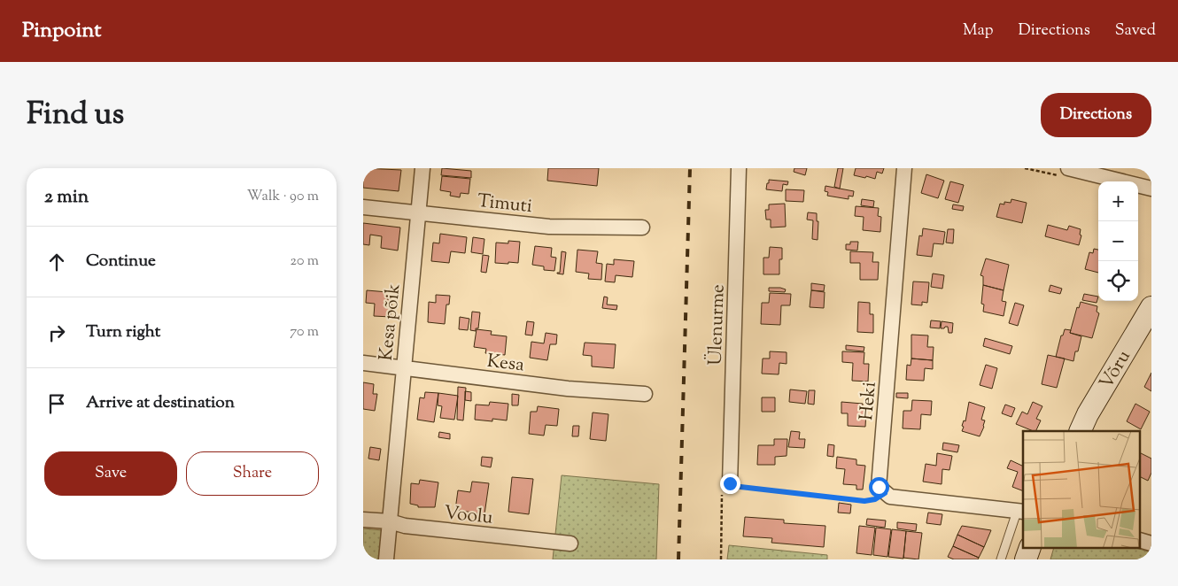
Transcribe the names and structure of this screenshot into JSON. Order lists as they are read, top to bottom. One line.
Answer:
{"streets":{"main road":["Võru"],"street":["Timuti","Kesa põik","Ülenurme","Kesa","Heki","Voolu"]},"crossings":[["Timuti","Kesa põik"],["Kesa põik","Kesa"],["Kesa põik","Voolu"]],"page":{"header":"Pinpoint","nav":["Map","Directions","Saved"],"title":"Find us","buttons":["Directions",["Save","Share"]],"heading":["2 min","Walk · 90 m"],"map_buttons":["+","−"],"list":[["Continue","20 m"],["Turn right","70 m"],"Arrive at destination"]}}
